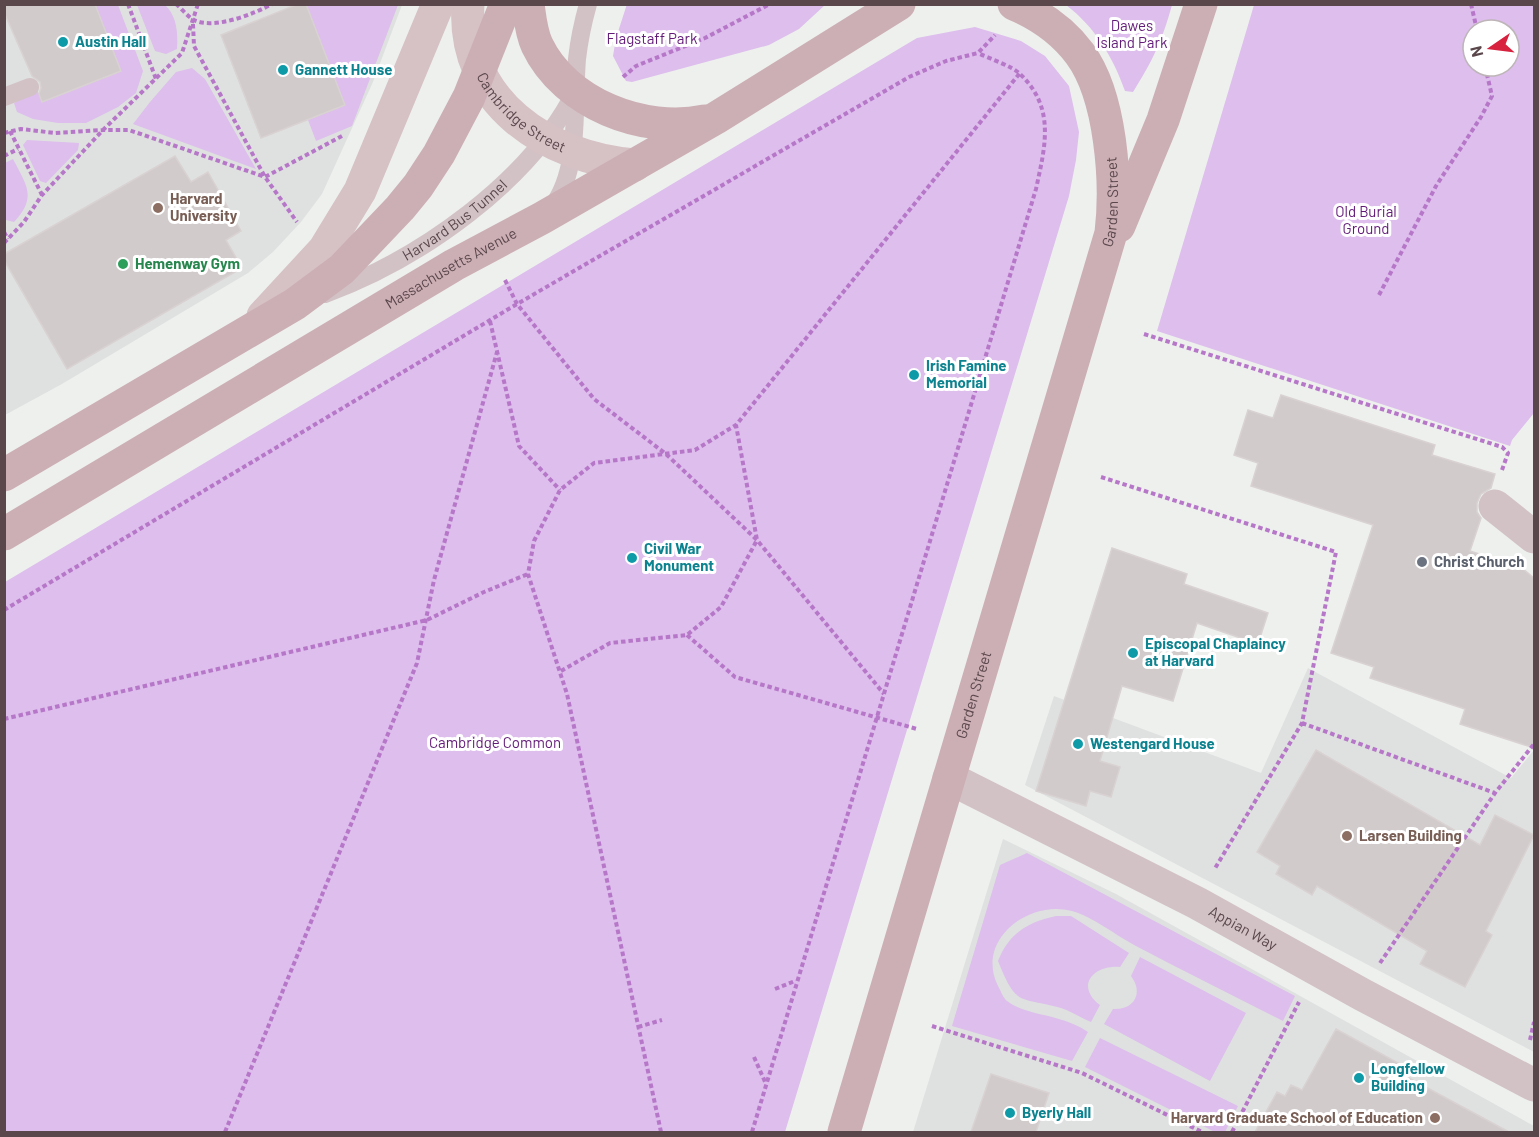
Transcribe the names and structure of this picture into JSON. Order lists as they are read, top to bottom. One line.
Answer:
{"streets":{"main road":["Cambridge Street","Garden Street","Massachusetts Avenue"],"street":["Appian Way"],"lane":["Harvard Bus Tunnel"]},"crossings":[["Cambridge Street","Harvard Bus Tunnel"],["Cambridge Street","Massachusetts Avenue"],["Garden Street","Appian Way"],["Harvard Bus Tunnel","Massachusetts Avenue"]],"parks":["Dawes Island Park","Flagstaff Park","Old Burial Ground","Cambridge Common"],"places":["Austin Hall","Gannett House","Harvard University","Hemenway Gym","Irish Famine Memorial","Civil War Monument","Christ Church","Episcopal Chaplaincy at Harvard","Westengard House","Larsen Building","Longfellow Building","Byerly Hall","Harvard Graduate School of Education"],"north":"left"}
